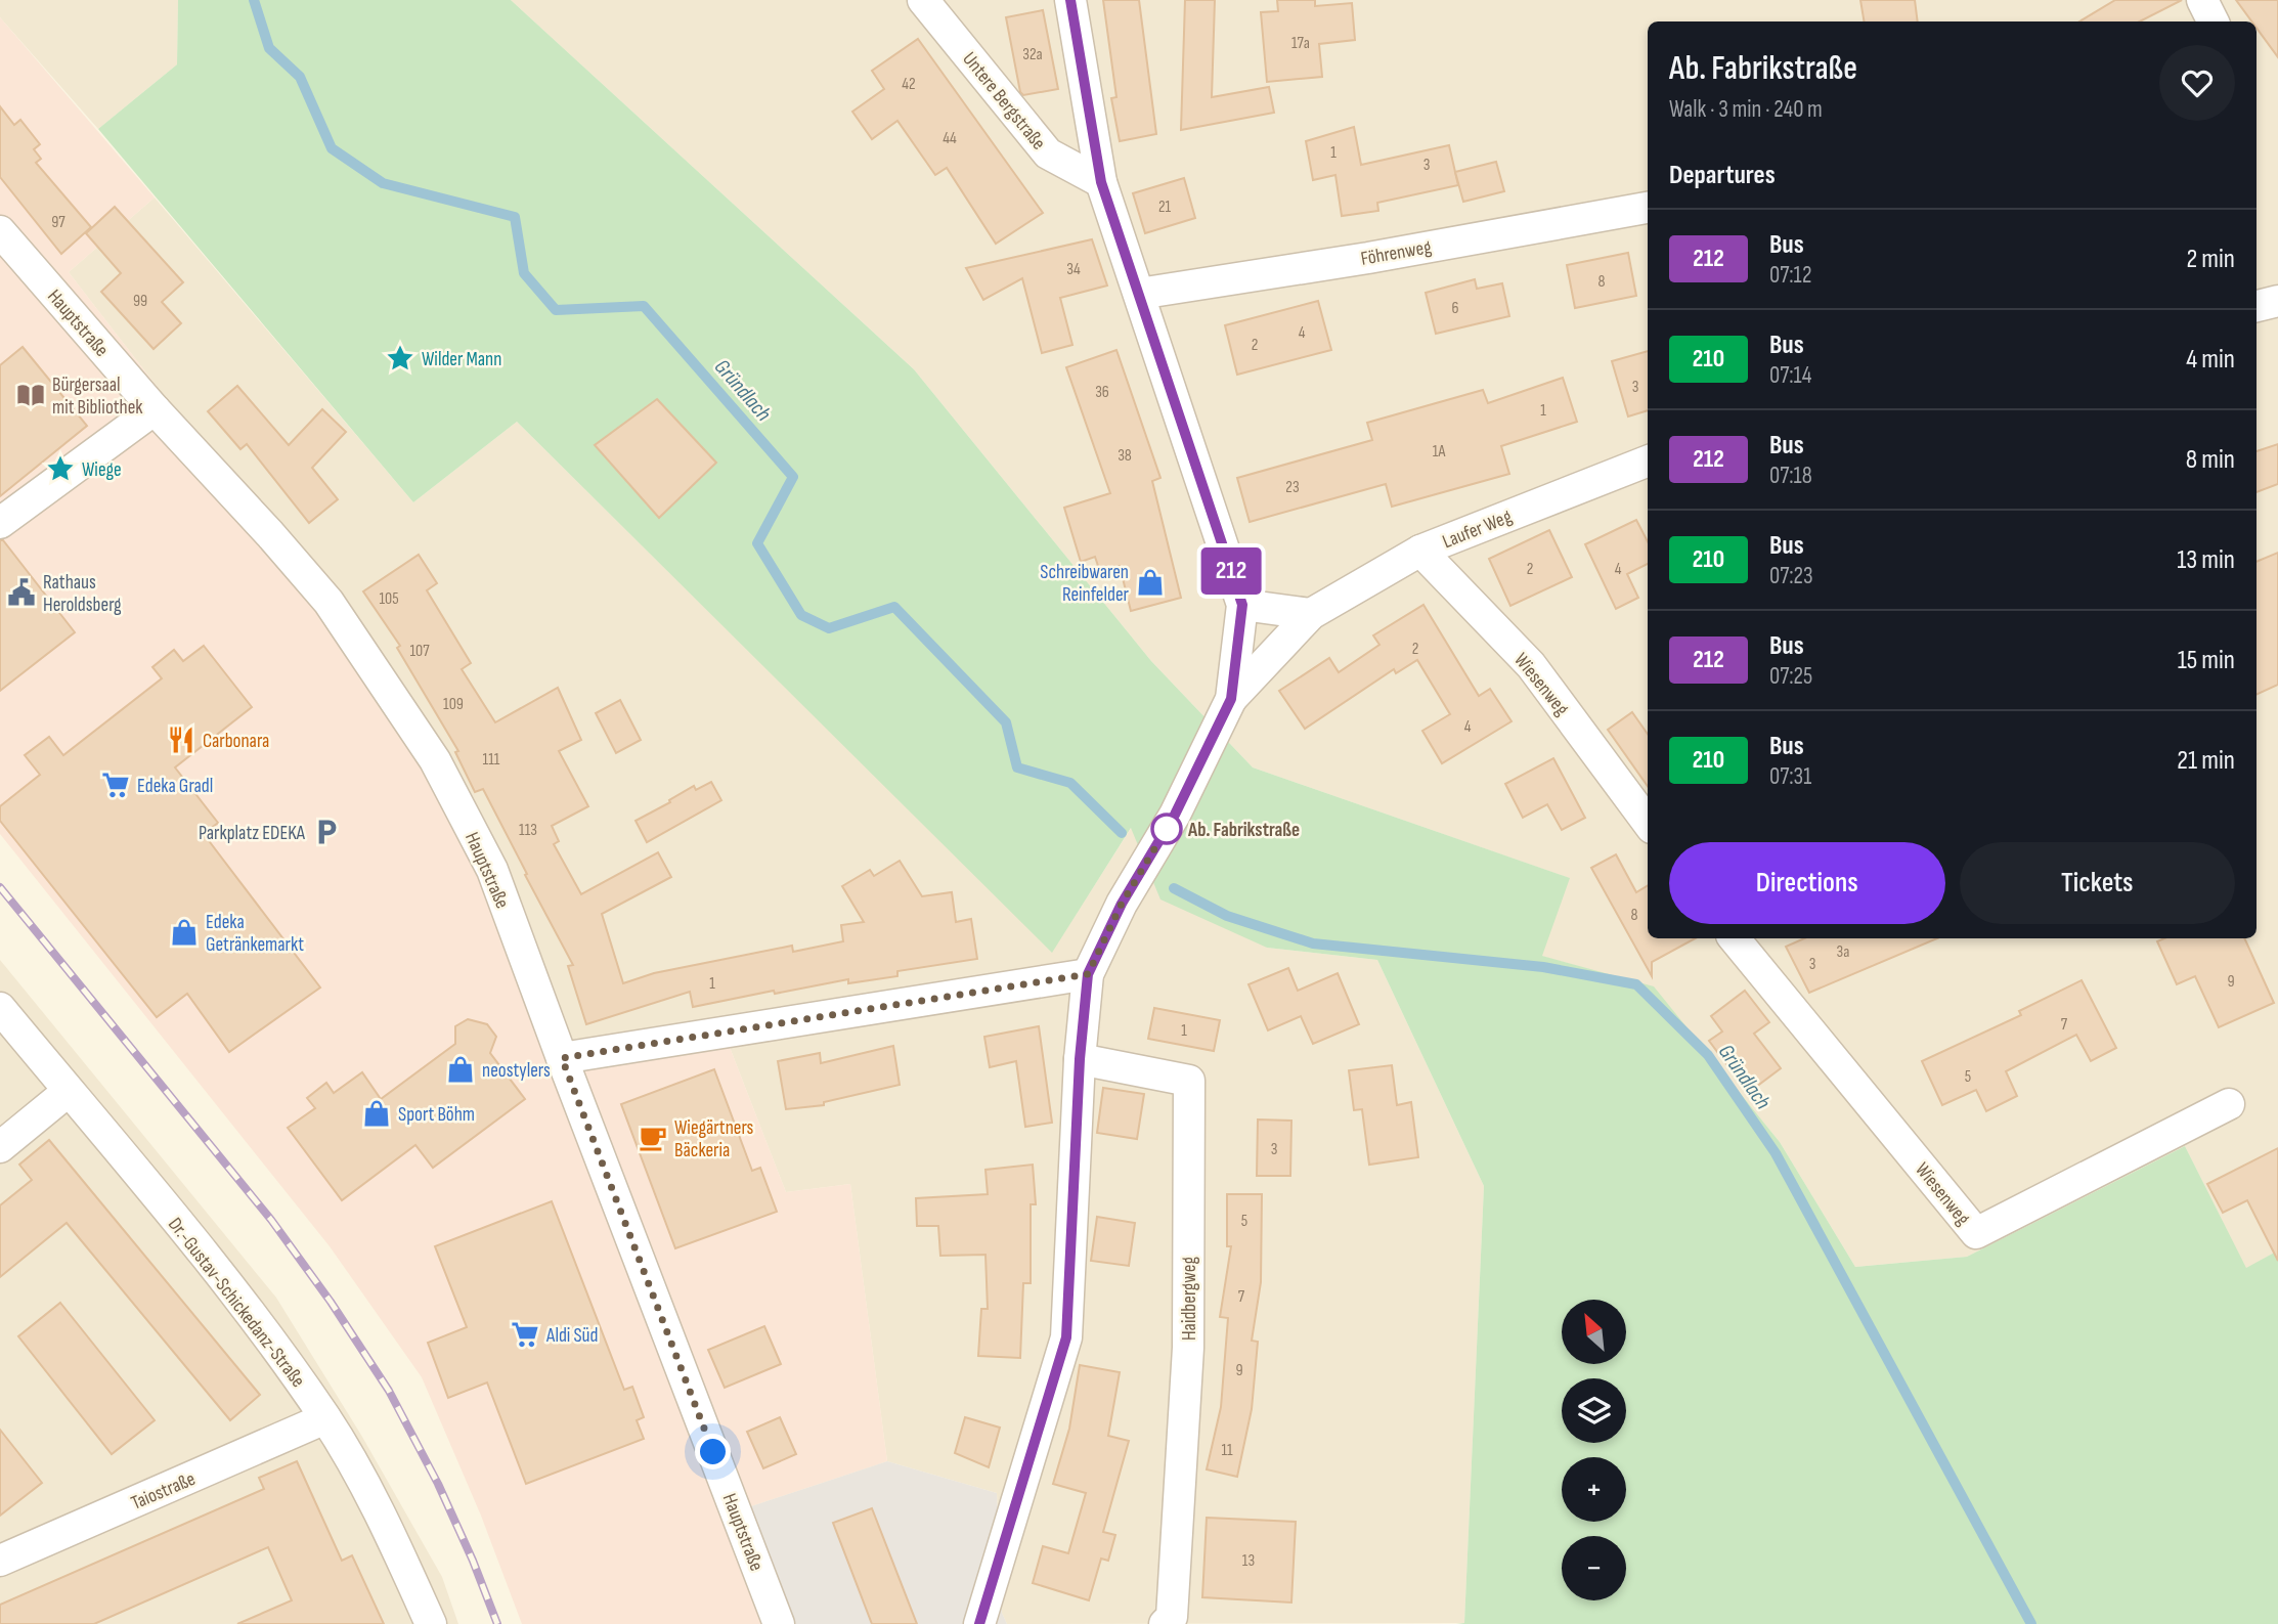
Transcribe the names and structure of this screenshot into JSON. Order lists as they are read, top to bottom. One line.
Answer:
{"streets":{"street":["Untere Bergstraße","Föhrenweg","Hauptstraße","Laufer Weg","Wiesenweg","Haidbergweg","Dr.-Gustav-Schickedanz-Straße","Taiostraße"]},"crossings":[["Laufer Weg","Wiesenweg"],["Dr.-Gustav-Schickedanz-Straße","Taiostraße"]],"water":["Gründlach"],"places":{"place":["Wilder Mann","Wiege"],"library":["Bürgersaal mit Bibliothek"],"shop":["Schreibwaren Reinfelder","Edeka Getränkemarkt","neostylers","Sport Böhm"],"public building":["Rathaus Heroldsberg"],"restaurant":["Carbonara"],"supermarket":["Edeka Gradl","Aldi Süd"],"other":["Ab. Fabrikstraße"],"parking":["Parkplatz EDEKA"],"cafe":["Wiegärtners Bäckeria"]},"lines":["bus line 212"],"house_numbers":["17a","32a","42","44","1","3","21","97","34","8","99","6","4","2","3","36","1","1A","38","23","2","4","105","2","107","109","4","111","113","8","3a","3","9","1","7","1","5","3","5","7","9","11","13"],"north":"top left","page":{"on_map":"212","heading":[["Ab. Fabrikstraße","Walk · 3 min · 240 m"],"Departures"],"list":[{"mark":"212","name":"Bus","note":"07:12","value":"2 min"},{"mark":"210","name":"Bus","note":"07:14","value":"4 min"},{"mark":"212","name":"Bus","note":"07:18","value":"8 min"},{"mark":"210","name":"Bus","note":"07:23","value":"13 min"},{"mark":"212","name":"Bus","note":"07:25","value":"15 min"},{"mark":"210","name":"Bus","note":"07:31","value":"21 min"}],"buttons":["Directions","Tickets"],"map_buttons":["+","−"]}}
